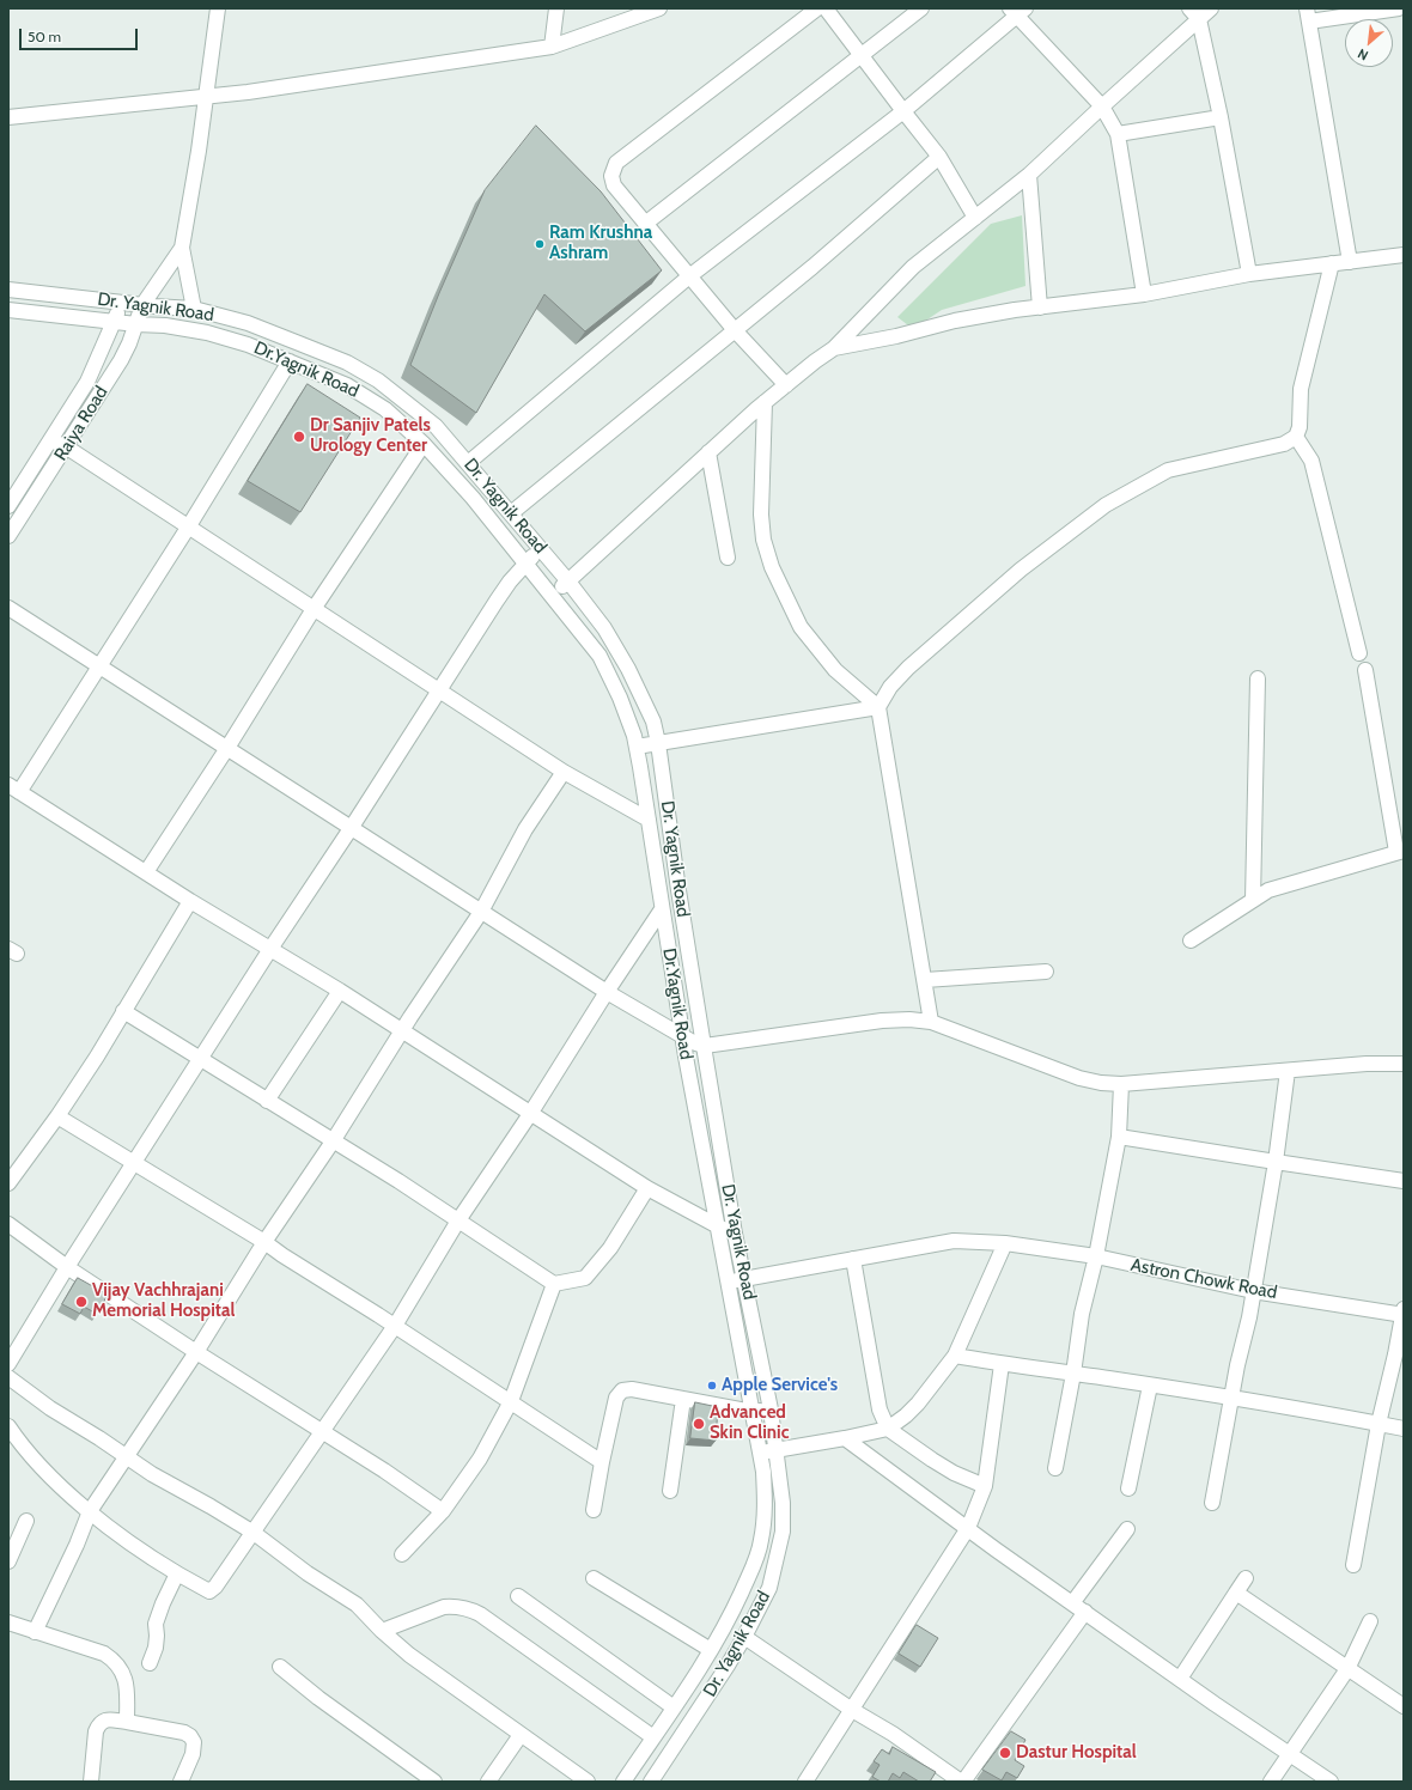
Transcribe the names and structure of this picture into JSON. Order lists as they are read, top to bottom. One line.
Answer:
{"streets":{"street":["Dr. Yagnik Road","Dr.Yagnik Road","Raiya Road","Astron Chowk Road"]},"crossings":[["Dr. Yagnik Road","Raiya Road"],["Dr. Yagnik Road","Astron Chowk Road"],["Dr.Yagnik Road","Raiya Road"],["Dr.Yagnik Road","Astron Chowk Road"]],"places":["Ram Krushna Ashram","Dr Sanjiv Patels Urology Center","Vijay Vachhrajani Memorial Hospital","Apple Service's","Advanced Skin Clinic","Dastur Hospital"],"scale_bar":"50 m","north":"bottom left"}
